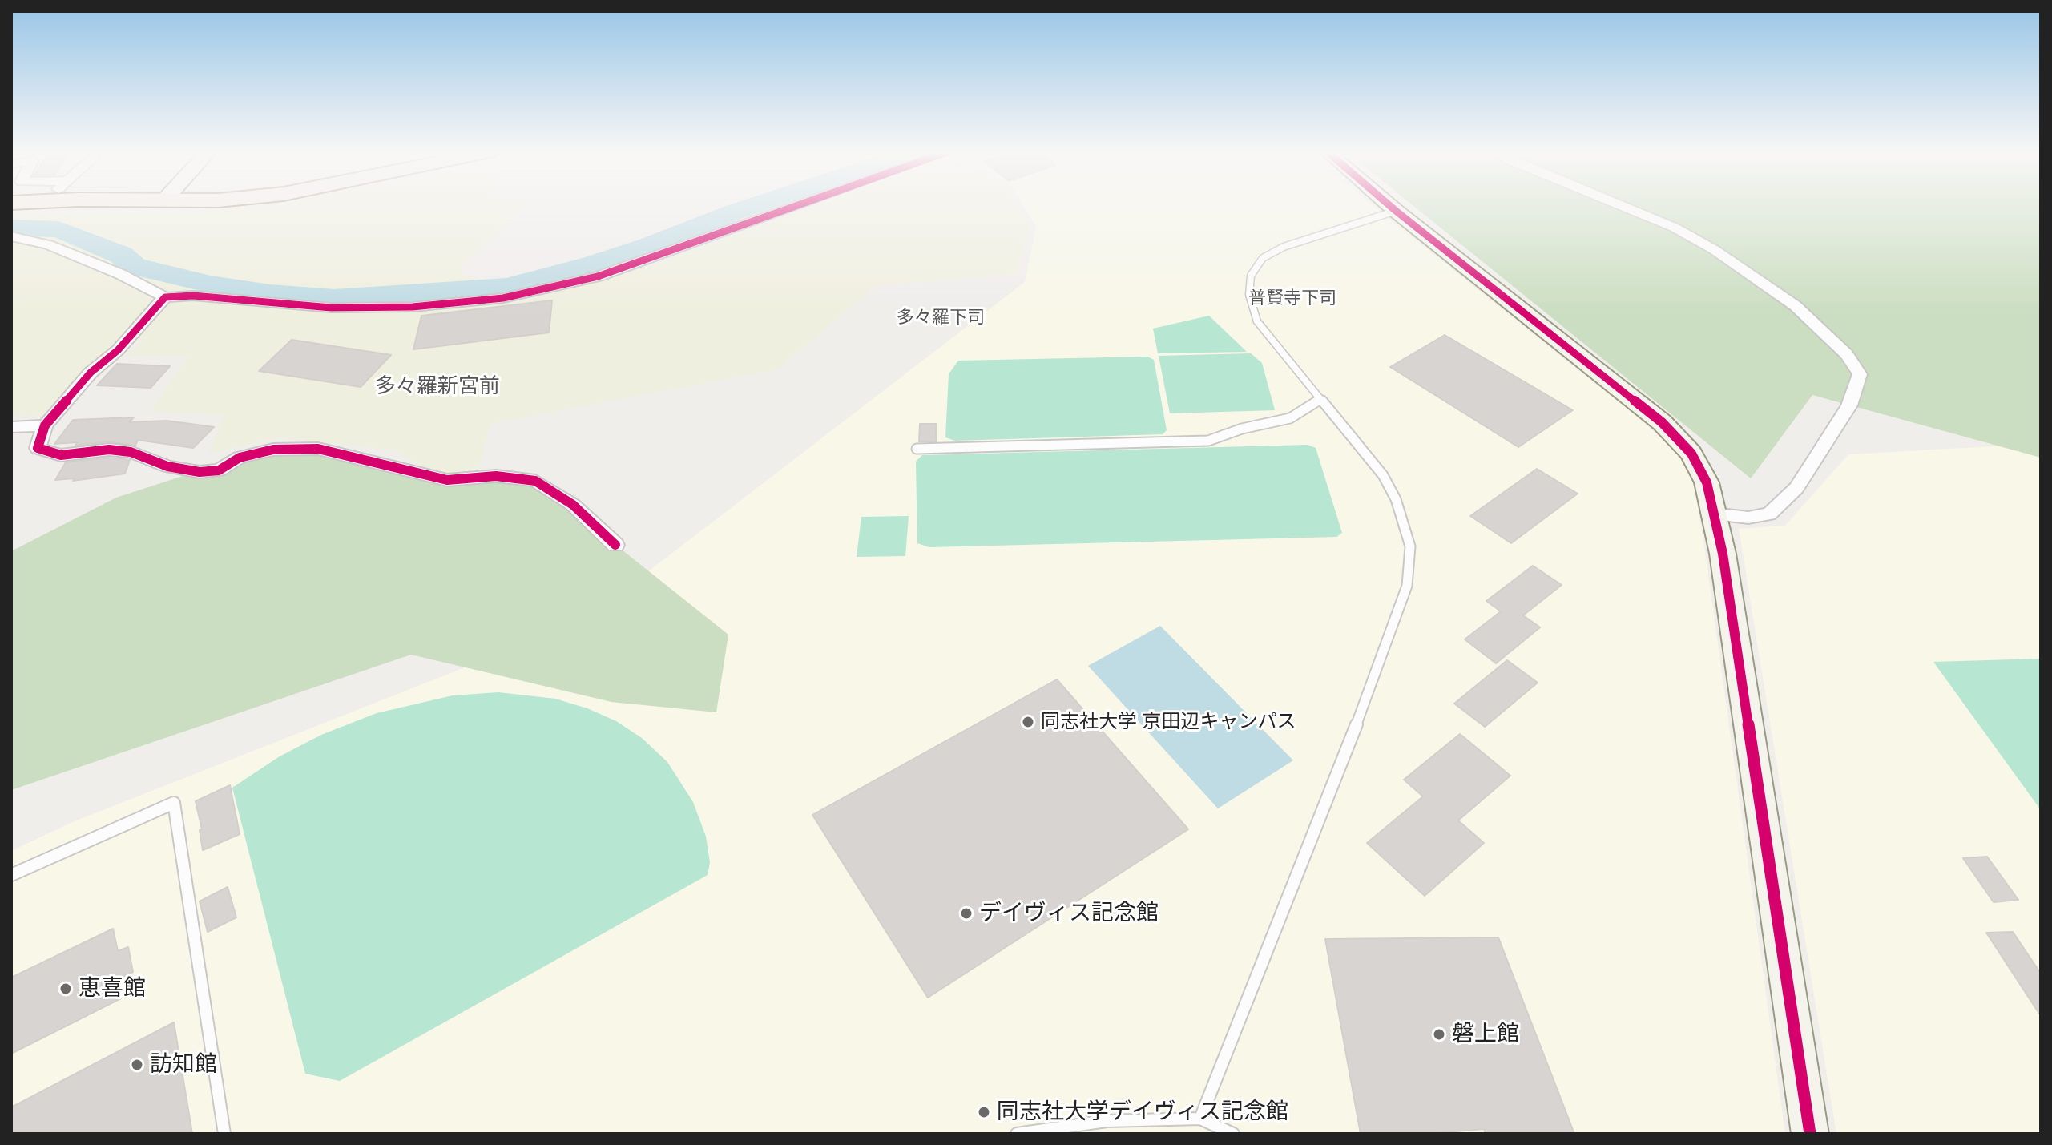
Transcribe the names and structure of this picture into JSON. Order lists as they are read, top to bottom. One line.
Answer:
{"districts":["普賢寺下司","多々羅下司","多々羅新宮前"],"places":["同志社大学 京田辺キャンパス","デイヴィス記念館","恵喜館","磐上館","訪知館","同志社大学デイヴィス記念館"]}
